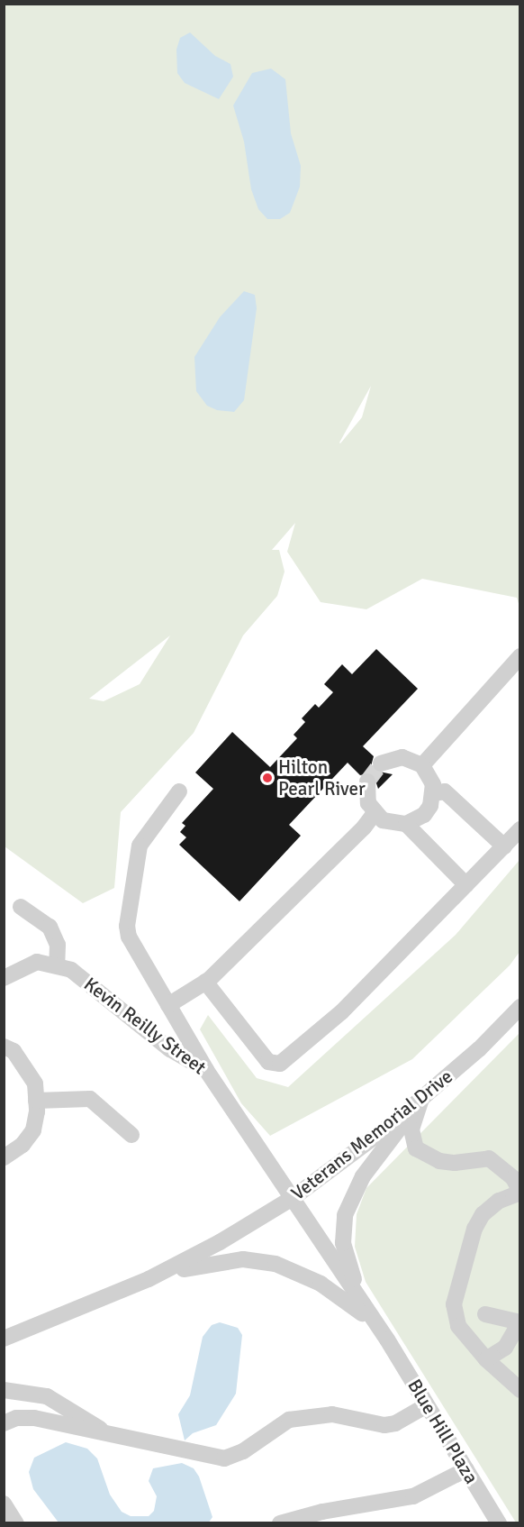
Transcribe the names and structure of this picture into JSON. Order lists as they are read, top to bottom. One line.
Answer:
{"streets":{"street":["Kevin Reilly Street","Veterans Memorial Drive","Blue Hill Plaza"]},"crossings":[["Kevin Reilly Street","Veterans Memorial Drive"],["Kevin Reilly Street","Blue Hill Plaza"],["Veterans Memorial Drive","Blue Hill Plaza"]],"places":["Hilton Pearl River"]}
